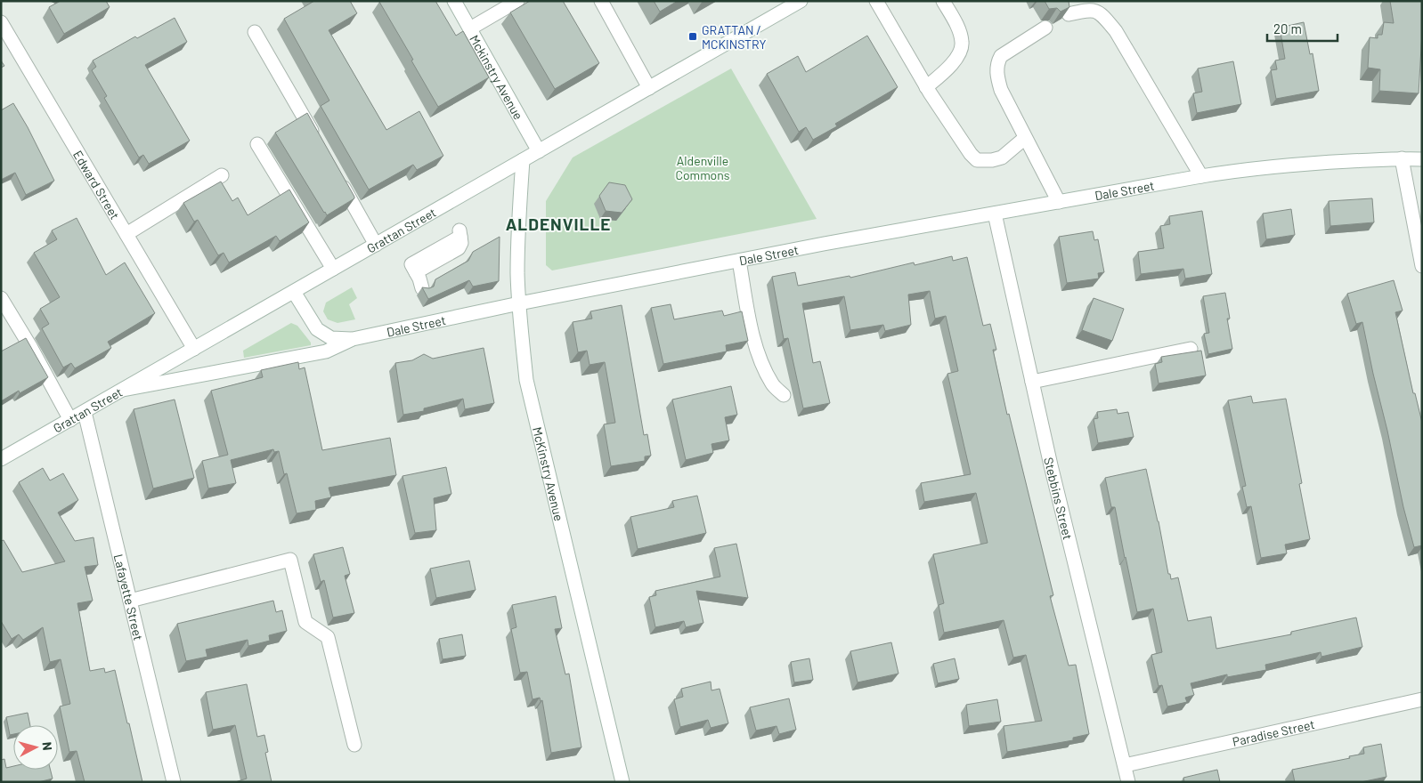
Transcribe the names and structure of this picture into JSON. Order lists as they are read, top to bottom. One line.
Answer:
{"streets":{"street":["Mckinstry Avenue","Edward Street","Dale Street","Grattan Street","McKinstry Avenue","Stebbins Street","Lafayette Street","Paradise Street"]},"crossings":[["Mckinstry Avenue","Grattan Street"],["Edward Street","Grattan Street"],["Dale Street","Grattan Street"],["Dale Street","McKinstry Avenue"],["Dale Street","Stebbins Street"],["Grattan Street","McKinstry Avenue"],["Grattan Street","Lafayette Street"],["Stebbins Street","Paradise Street"]],"districts":["ALDENVILLE"],"parks":["Aldenville Commons"],"places":{"transit":["GRATTAN / MCKINSTRY"]},"scale_bar":"20 m","north":"right"}
